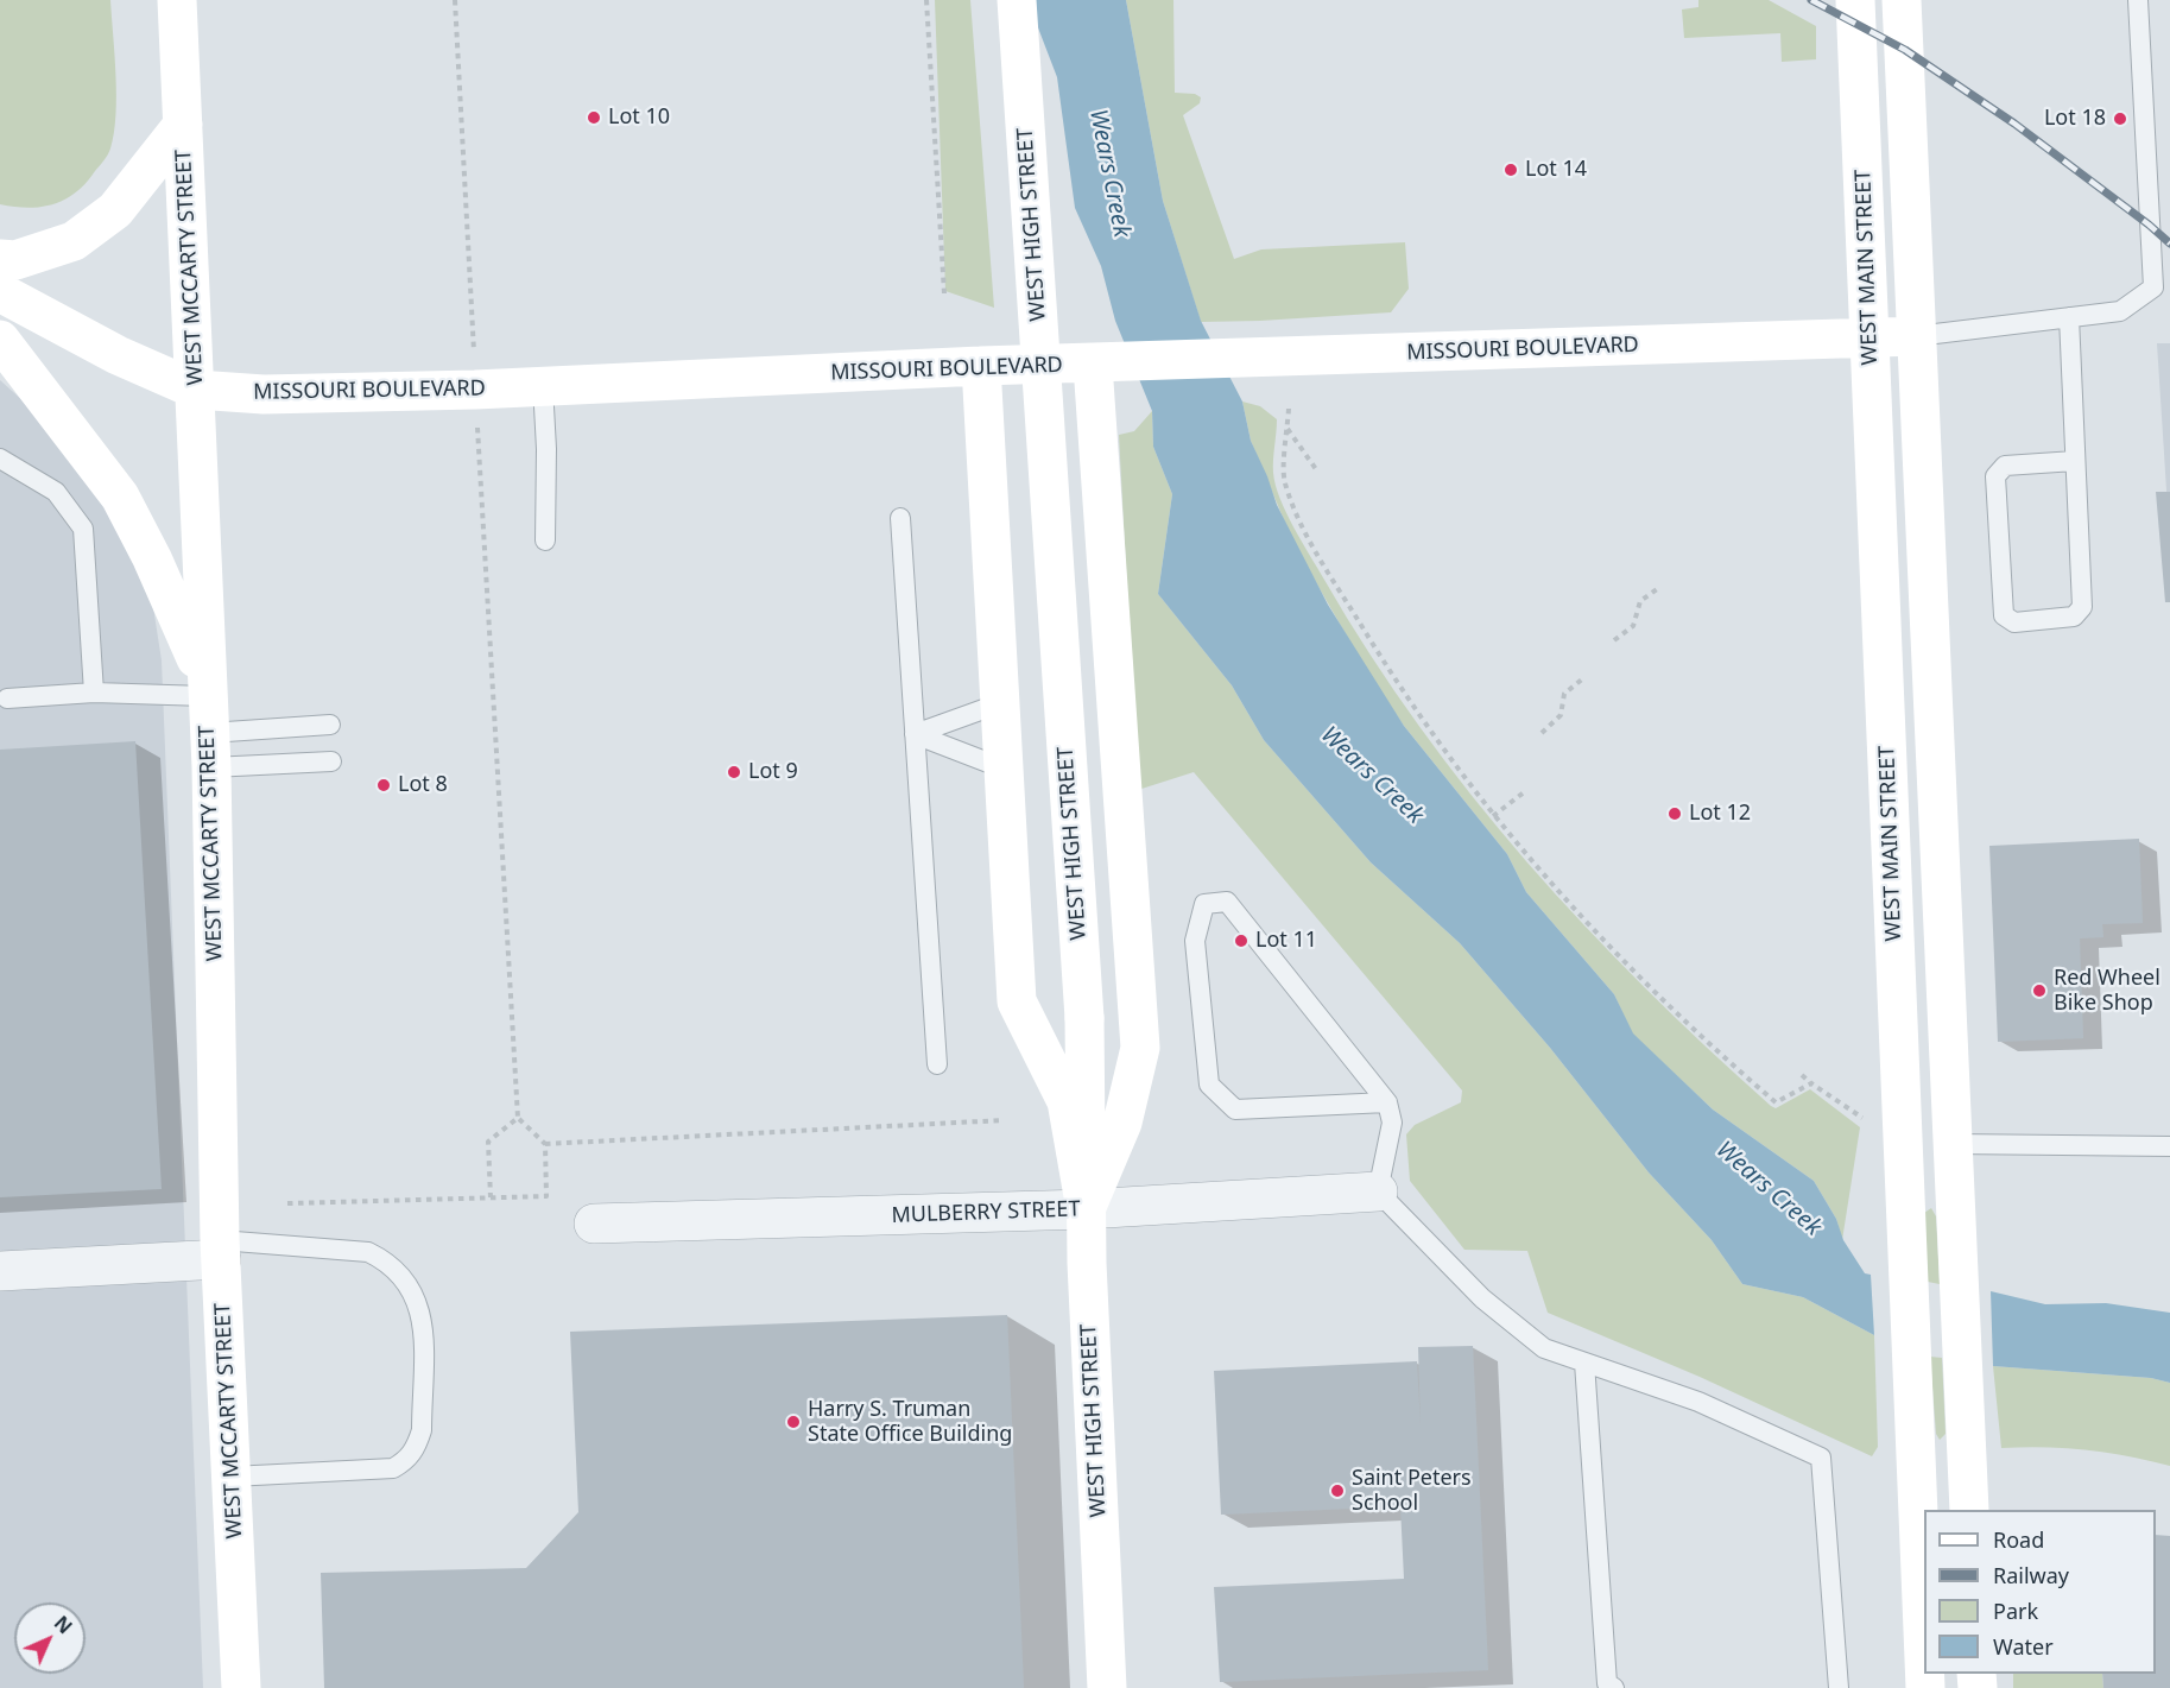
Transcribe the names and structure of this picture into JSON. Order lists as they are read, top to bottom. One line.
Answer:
{"streets":{"street":["WEST HIGH STREET","WEST MCCARTY STREET","WEST MAIN STREET","MISSOURI BOULEVARD","MULBERRY STREET"]},"crossings":[["WEST HIGH STREET","MULBERRY STREET"],["WEST MCCARTY STREET","MISSOURI BOULEVARD"],["WEST MAIN STREET","MISSOURI BOULEVARD"]],"water":["Wears Creek"],"places":["Lot 10","Lot 18","Lot 14","Lot 9","Lot 8","Lot 12","Lot 11","Red Wheel Bike Shop","Harry S. Truman State Office Building","Saint Peters School"],"legend":["Road","Railway","Park","Water"],"north":"top right"}
